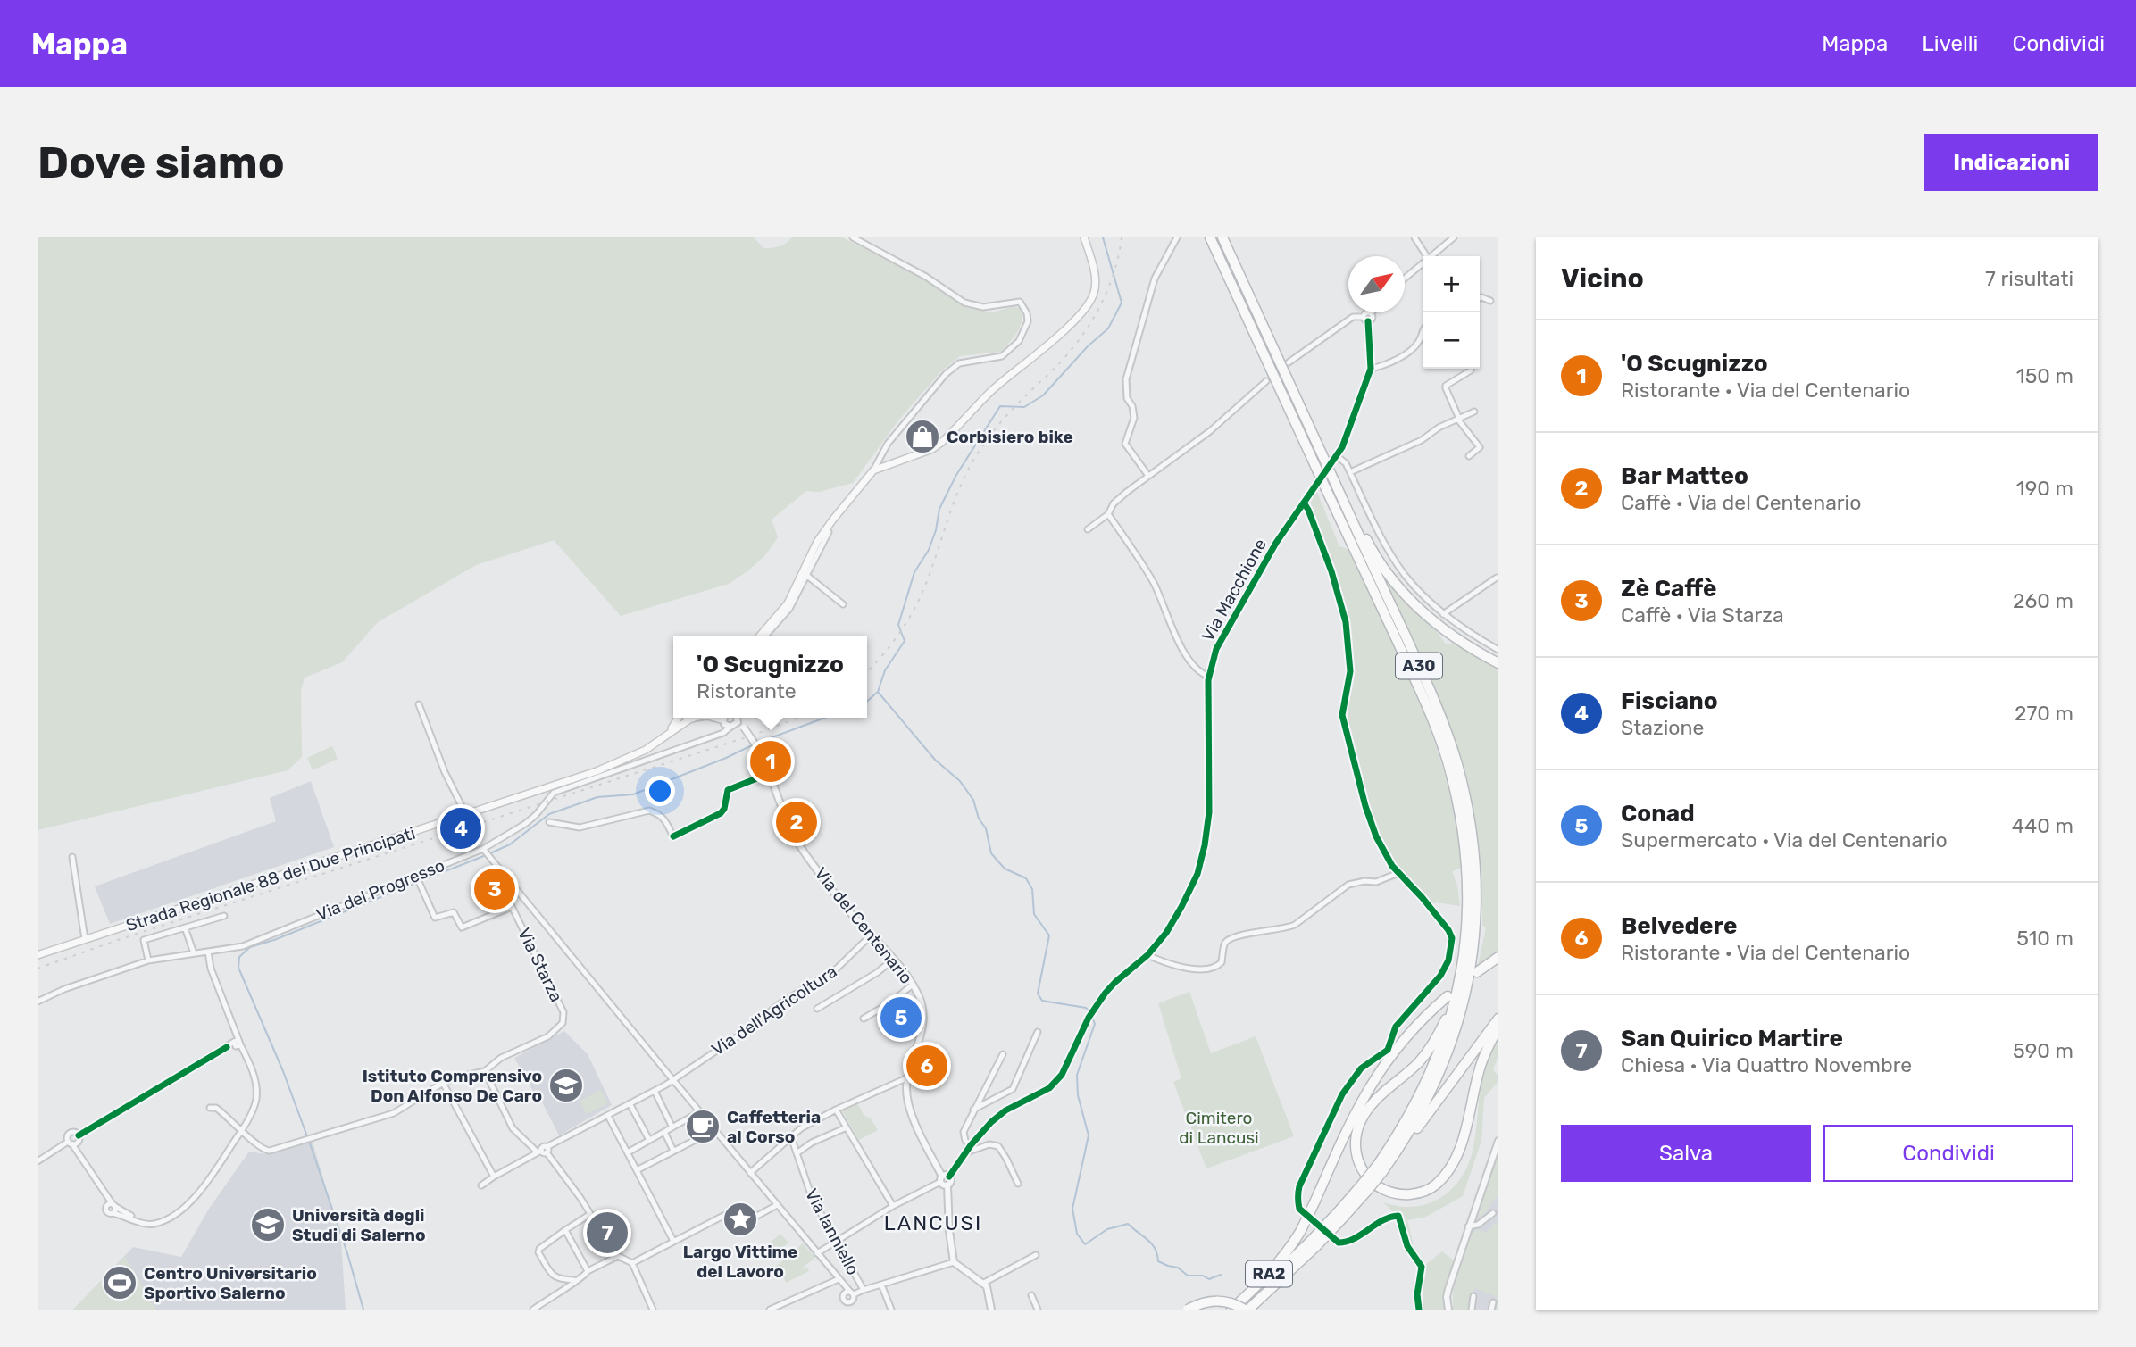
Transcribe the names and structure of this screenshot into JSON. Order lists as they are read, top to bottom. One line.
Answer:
{"streets":{"highway":["A30","RA2"],"main road":["Strada Regionale 88 dei Due Principati"],"street":["Via Macchione","Via del Progresso","Via del Centenario","Via Starza","Via dell'Agricoltura","Via Ianniello"]},"crossings":[["Via del Progresso","Via Starza"],["Via del Centenario","Via dell'Agricoltura"]],"districts":["LANCUSI"],"parks":["Cimitero di Lancusi"],"places":{"shop":["Corbisiero bike"],"school or university":["Istituto Comprensivo Don Alfonso De Caro","Università degli Studi di Salerno"],"cafe":["Caffetteria al Corso"],"place":["Largo Vittime del Lavoro"],"sports":["Centro Universitario Sportivo Salerno"]},"north":"top right","page":{"header":"Mappa","nav":["Mappa","Livelli","Condividi"],"buttons":["Indicazioni",["Salva","Condividi"]],"title":"Dove siamo","heading":["Vicino","7 risultati"],"map_buttons":["+","−"],"list":[{"mark":"1","name":"'O Scugnizzo","note":"Ristorante · Via del Centenario","value":"150 m"},{"mark":"2","name":"Bar Matteo","note":"Caffè · Via del Centenario","value":"190 m"},{"mark":"3","name":"Zè Caffè","note":"Caffè · Via Starza","value":"260 m"},{"mark":"4","name":"Fisciano","note":"Stazione","value":"270 m"},{"mark":"5","name":"Conad","note":"Supermercato · Via del Centenario","value":"440 m"},{"mark":"6","name":"Belvedere","note":"Ristorante · Via del Centenario","value":"510 m"},{"mark":"7","name":"San Quirico Martire","note":"Chiesa · Via Quattro Novembre","value":"590 m"}],"popup":["'O Scugnizzo","Ristorante"],"pins":["1","2","4","3","5","6","7"]}}
